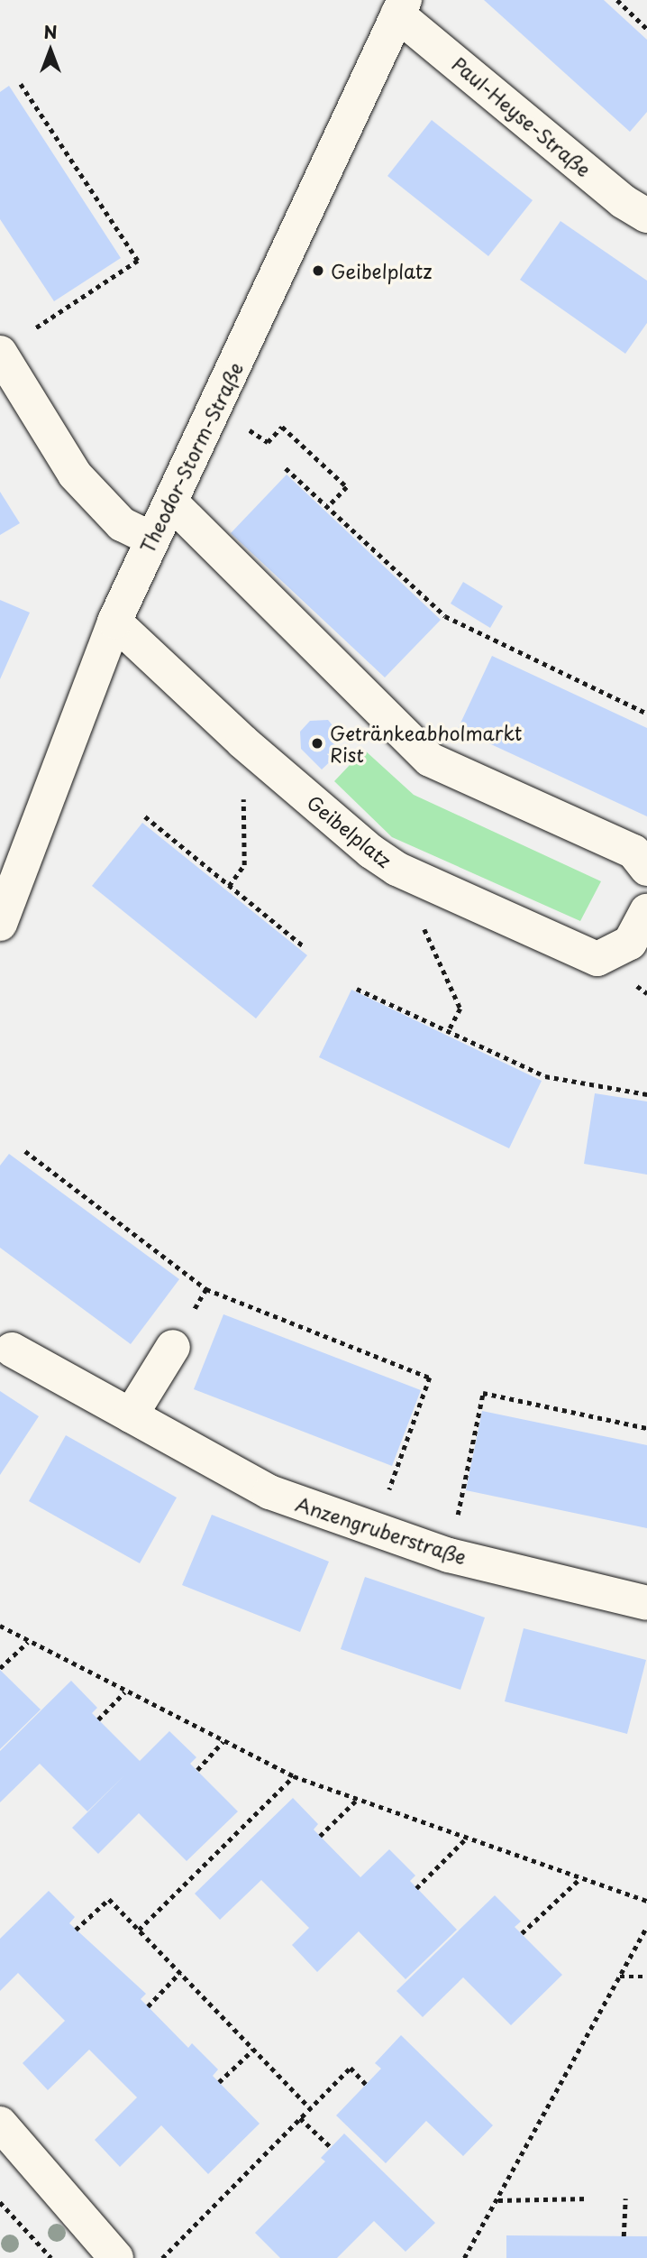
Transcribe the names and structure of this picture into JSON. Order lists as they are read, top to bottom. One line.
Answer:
{"streets":{"street":["Paul-Heyse-Straße","Theodor-Storm-Straße","Geibelplatz","Anzengruberstraße"]},"crossings":[["Paul-Heyse-Straße","Theodor-Storm-Straße"],["Theodor-Storm-Straße","Geibelplatz"]],"places":["Geibelplatz","Getränkeabholmarkt Rist"],"north":"top"}
